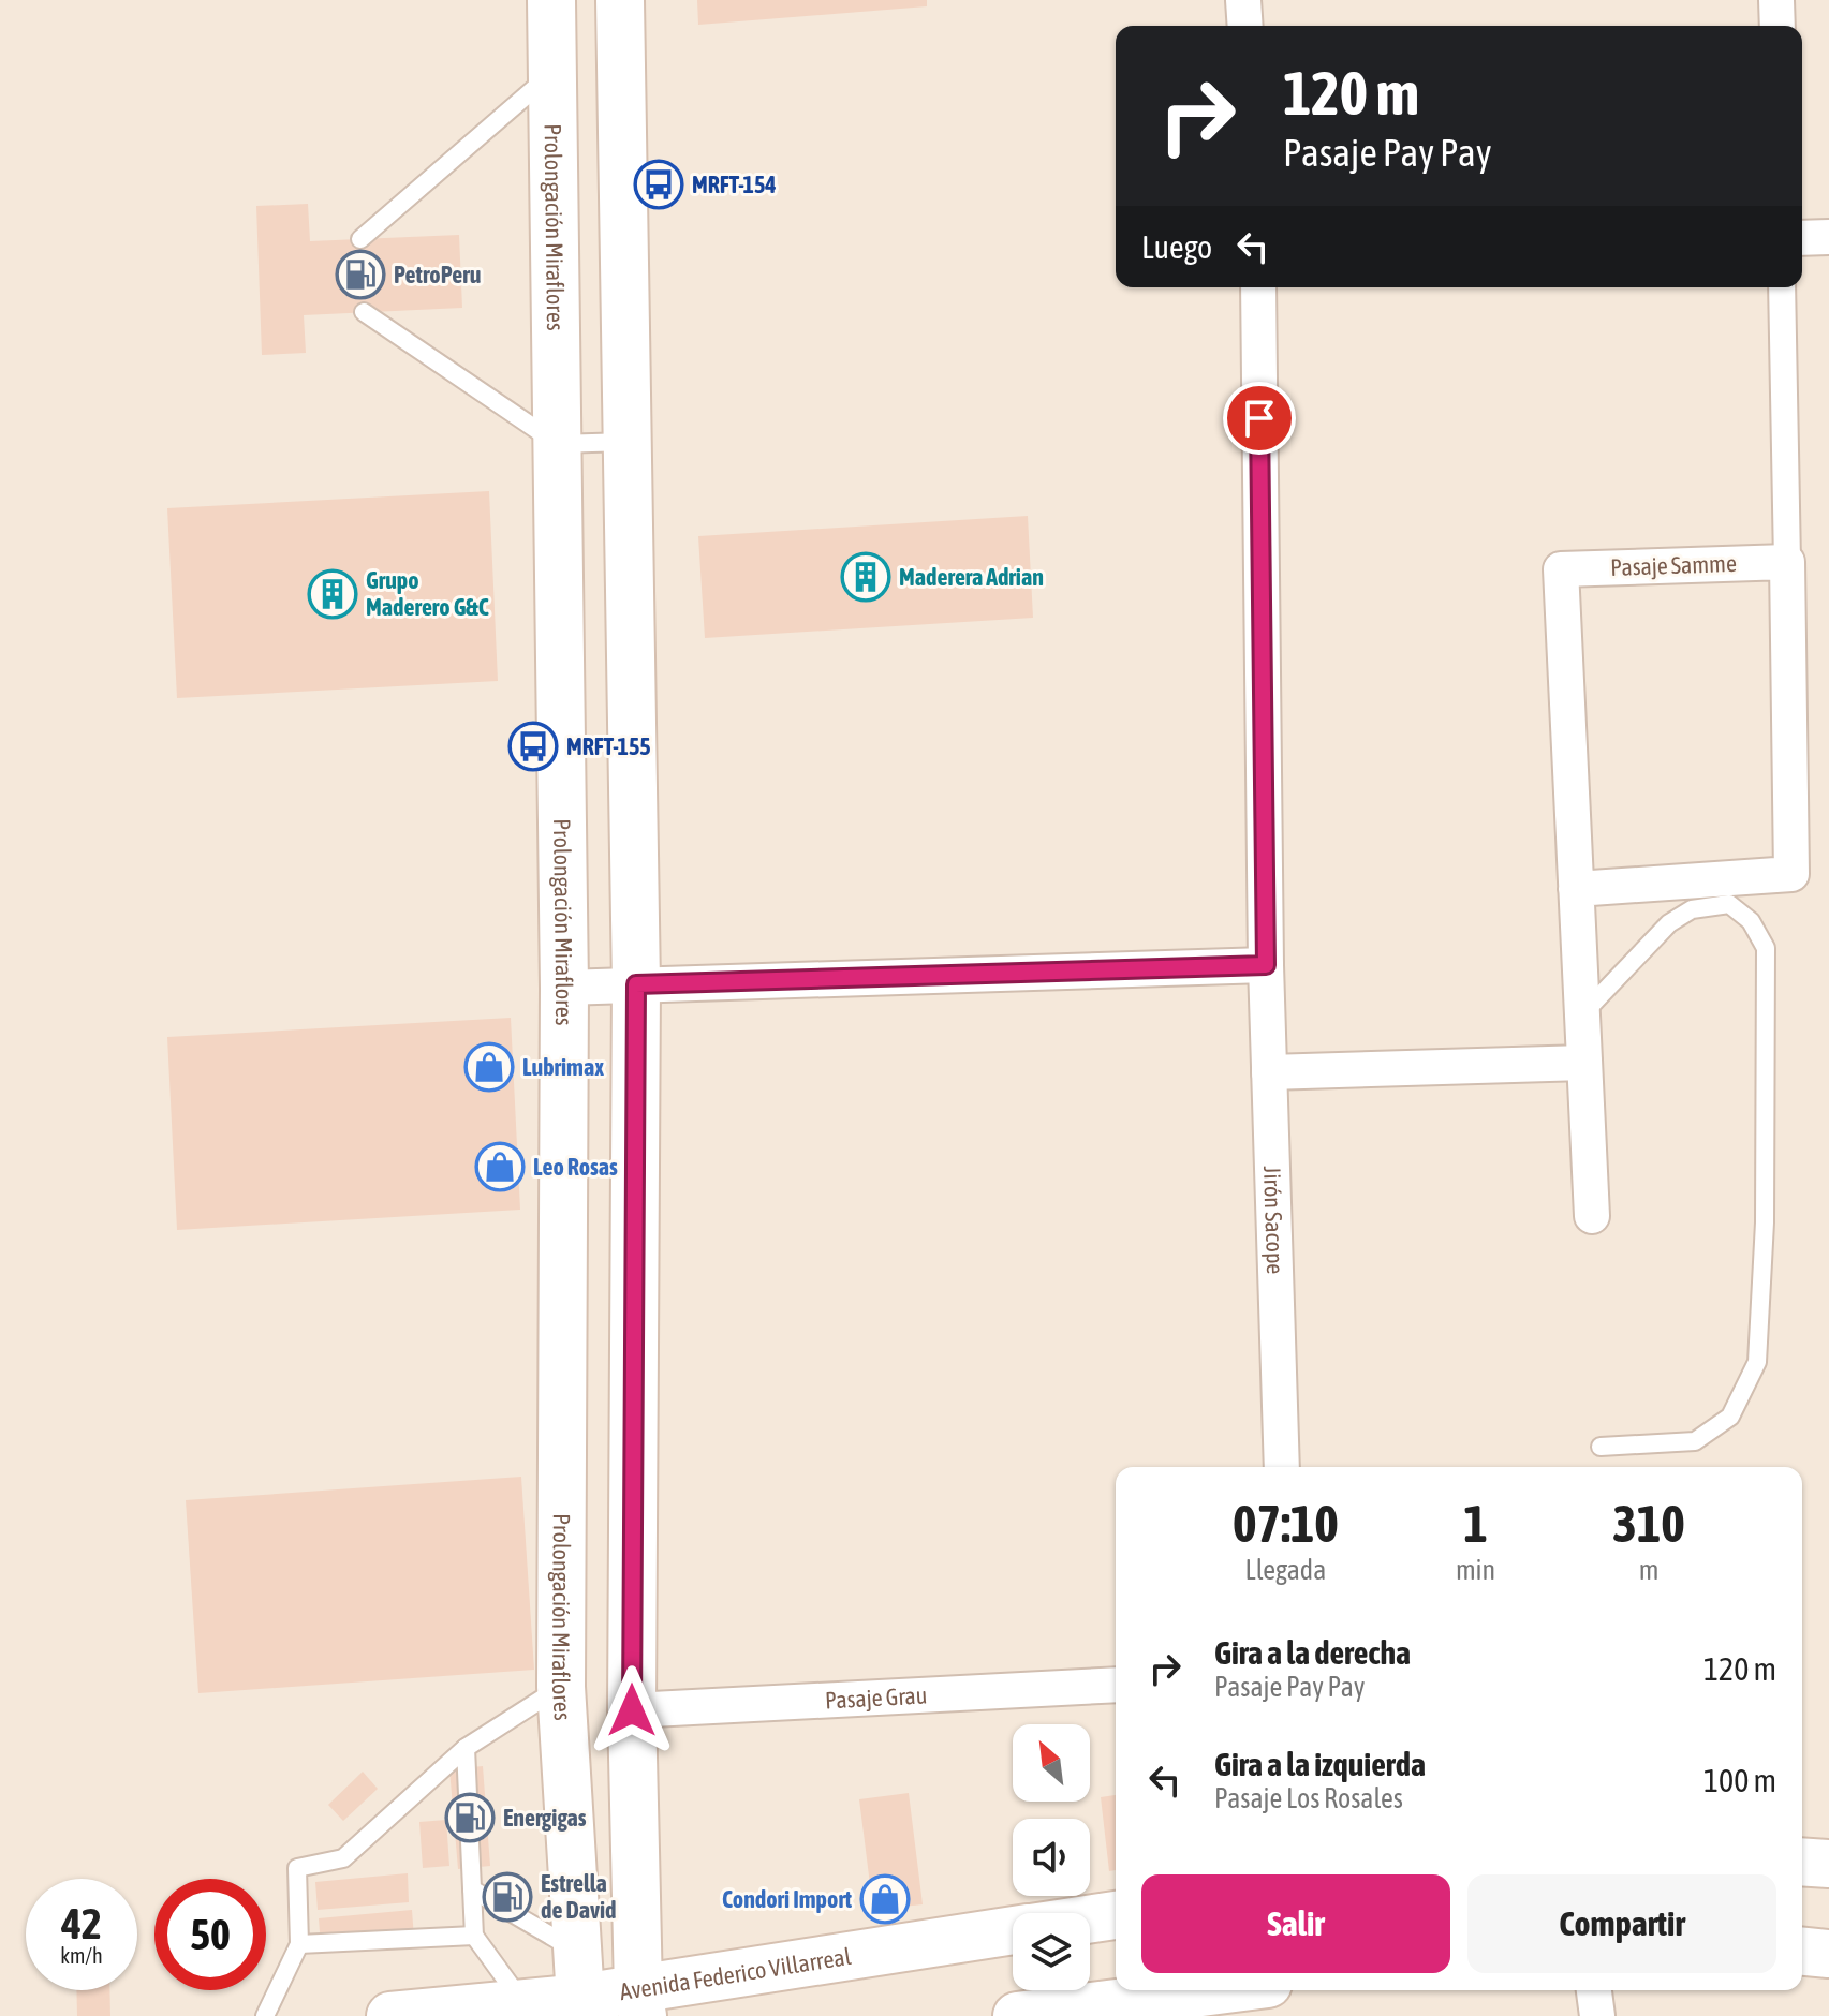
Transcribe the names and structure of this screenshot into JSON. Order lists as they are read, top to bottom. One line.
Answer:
{"streets":{"main road":["Prolongación Miraflores","Avenida Federico Villarreal"],"street":["Pasaje Samme","Jirón Sacope","Pasaje Grau"]},"crossings":[["Prolongación Miraflores","Avenida Federico Villarreal"]],"places":{"bus stop":["MRFT-154","MRFT-155"],"fuel station":["PetroPeru","Energigas","Estrella de David"],"building":["Maderera Adrian","Grupo Maderero G&C"],"shop":["Lubrimax","Leo Rosas","Condori Import"]},"north":"top left","page":{"turn":["120 m","Pasaje Pay Pay"],"then":"Luego","eta":["07:10","Llegada","1","min","310","m"],"list":[{"name":"Gira a la derecha","note":"Pasaje Pay Pay","value":"120 m"},{"name":"Gira a la izquierda","note":"Pasaje Los Rosales","value":"100 m"}],"buttons":["Salir","Compartir"],"speed":"42 km/h","limit":"50"}}
